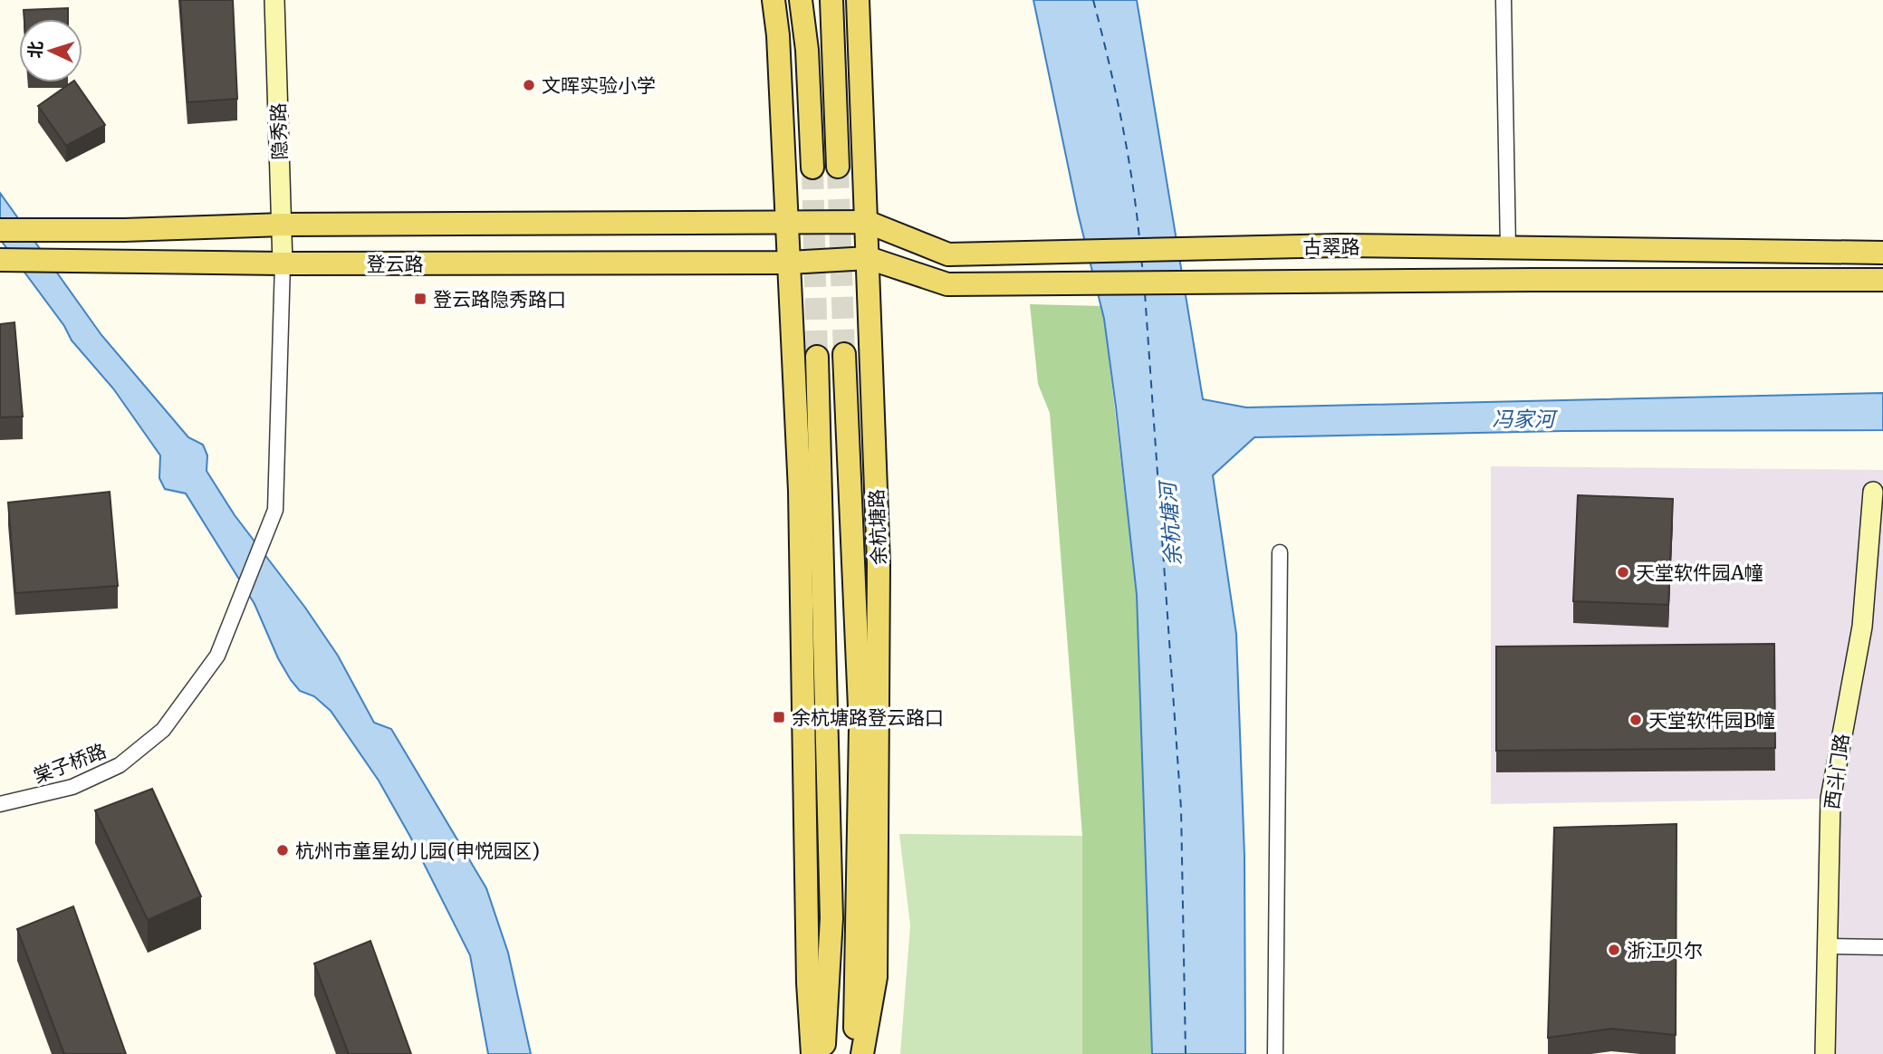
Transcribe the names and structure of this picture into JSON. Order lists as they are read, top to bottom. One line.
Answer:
{"streets":{"main road":["古翠路","登云路","余杭塘路"],"street":["隐秀路","棠子桥路","西斗门路"]},"crossings":[["隐秀路","登云路"],["隐秀路","棠子桥路"],["古翠路","登云路"],["古翠路","余杭塘路"],["登云路","棠子桥路"]],"water":["冯家河","余杭塘河"],"places":{"other":["文晖实验小学","天堂软件园A幢","天堂软件园B幢","杭州市童星幼儿园(申悦园区)","浙江贝尔"],"transit":["登云路隐秀路口","余杭塘路登云路口"]},"north":"left"}
